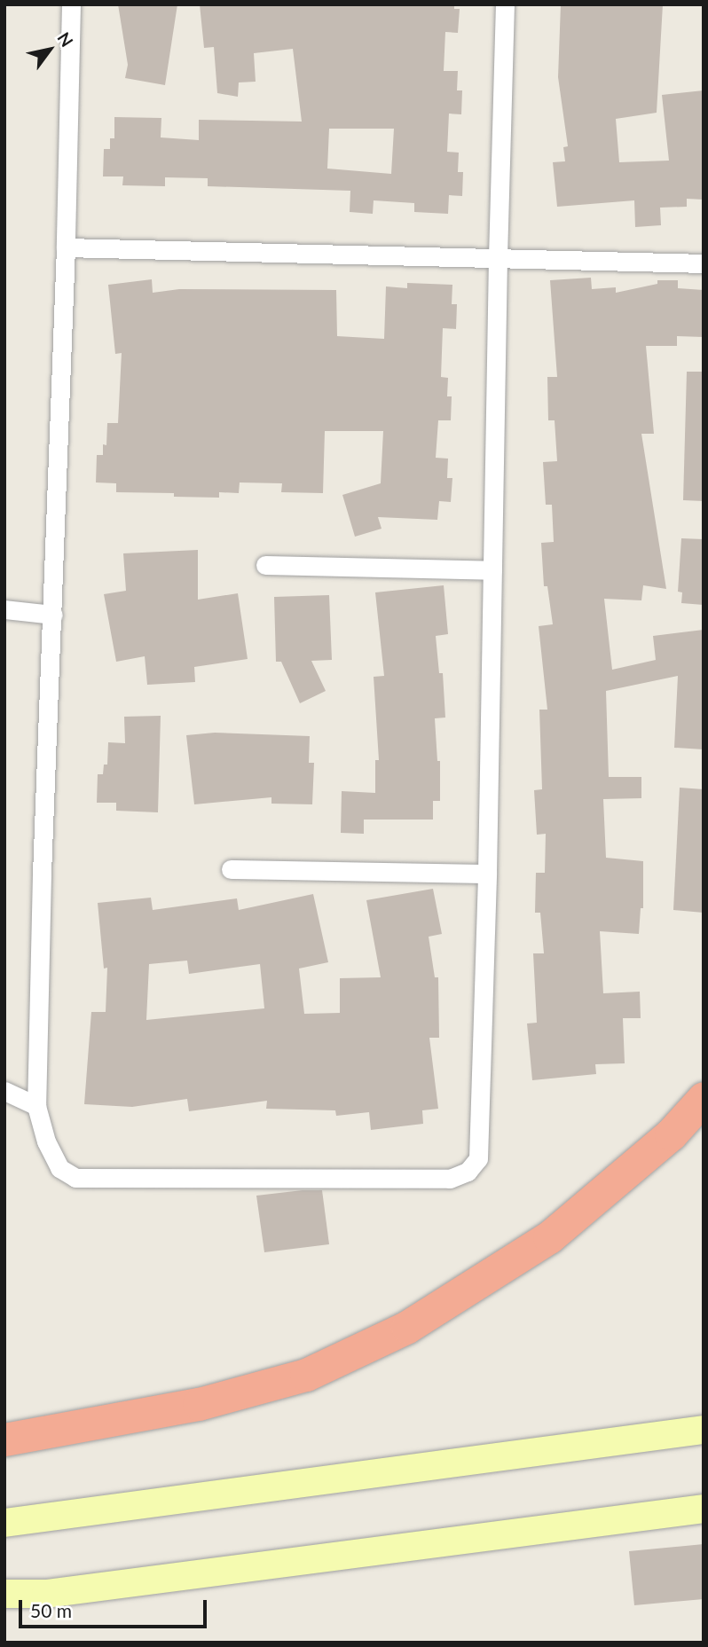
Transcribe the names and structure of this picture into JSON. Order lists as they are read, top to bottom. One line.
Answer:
{"scale_bar":"50 m","north":"top right"}
